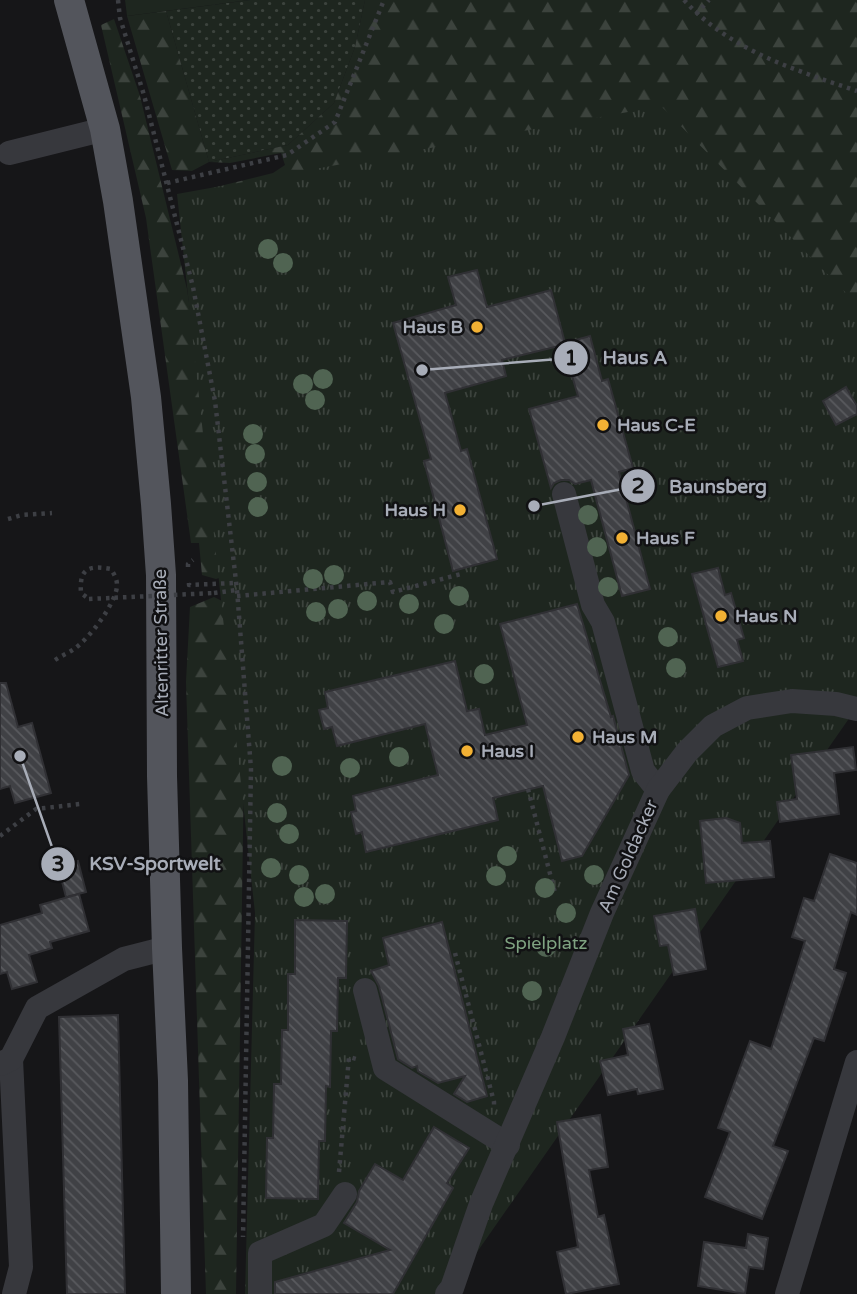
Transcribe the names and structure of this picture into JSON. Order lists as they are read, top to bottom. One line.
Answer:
{"streets":{"main road":["Altenritter Straße"],"street":["Am Goldacker"]},"parks":["Spielplatz"],"places":["Haus B","Haus A","Haus C-E","Baunsberg","Haus H","Haus F","Haus N","Haus M","Haus I","KSV-Sportwelt"]}
